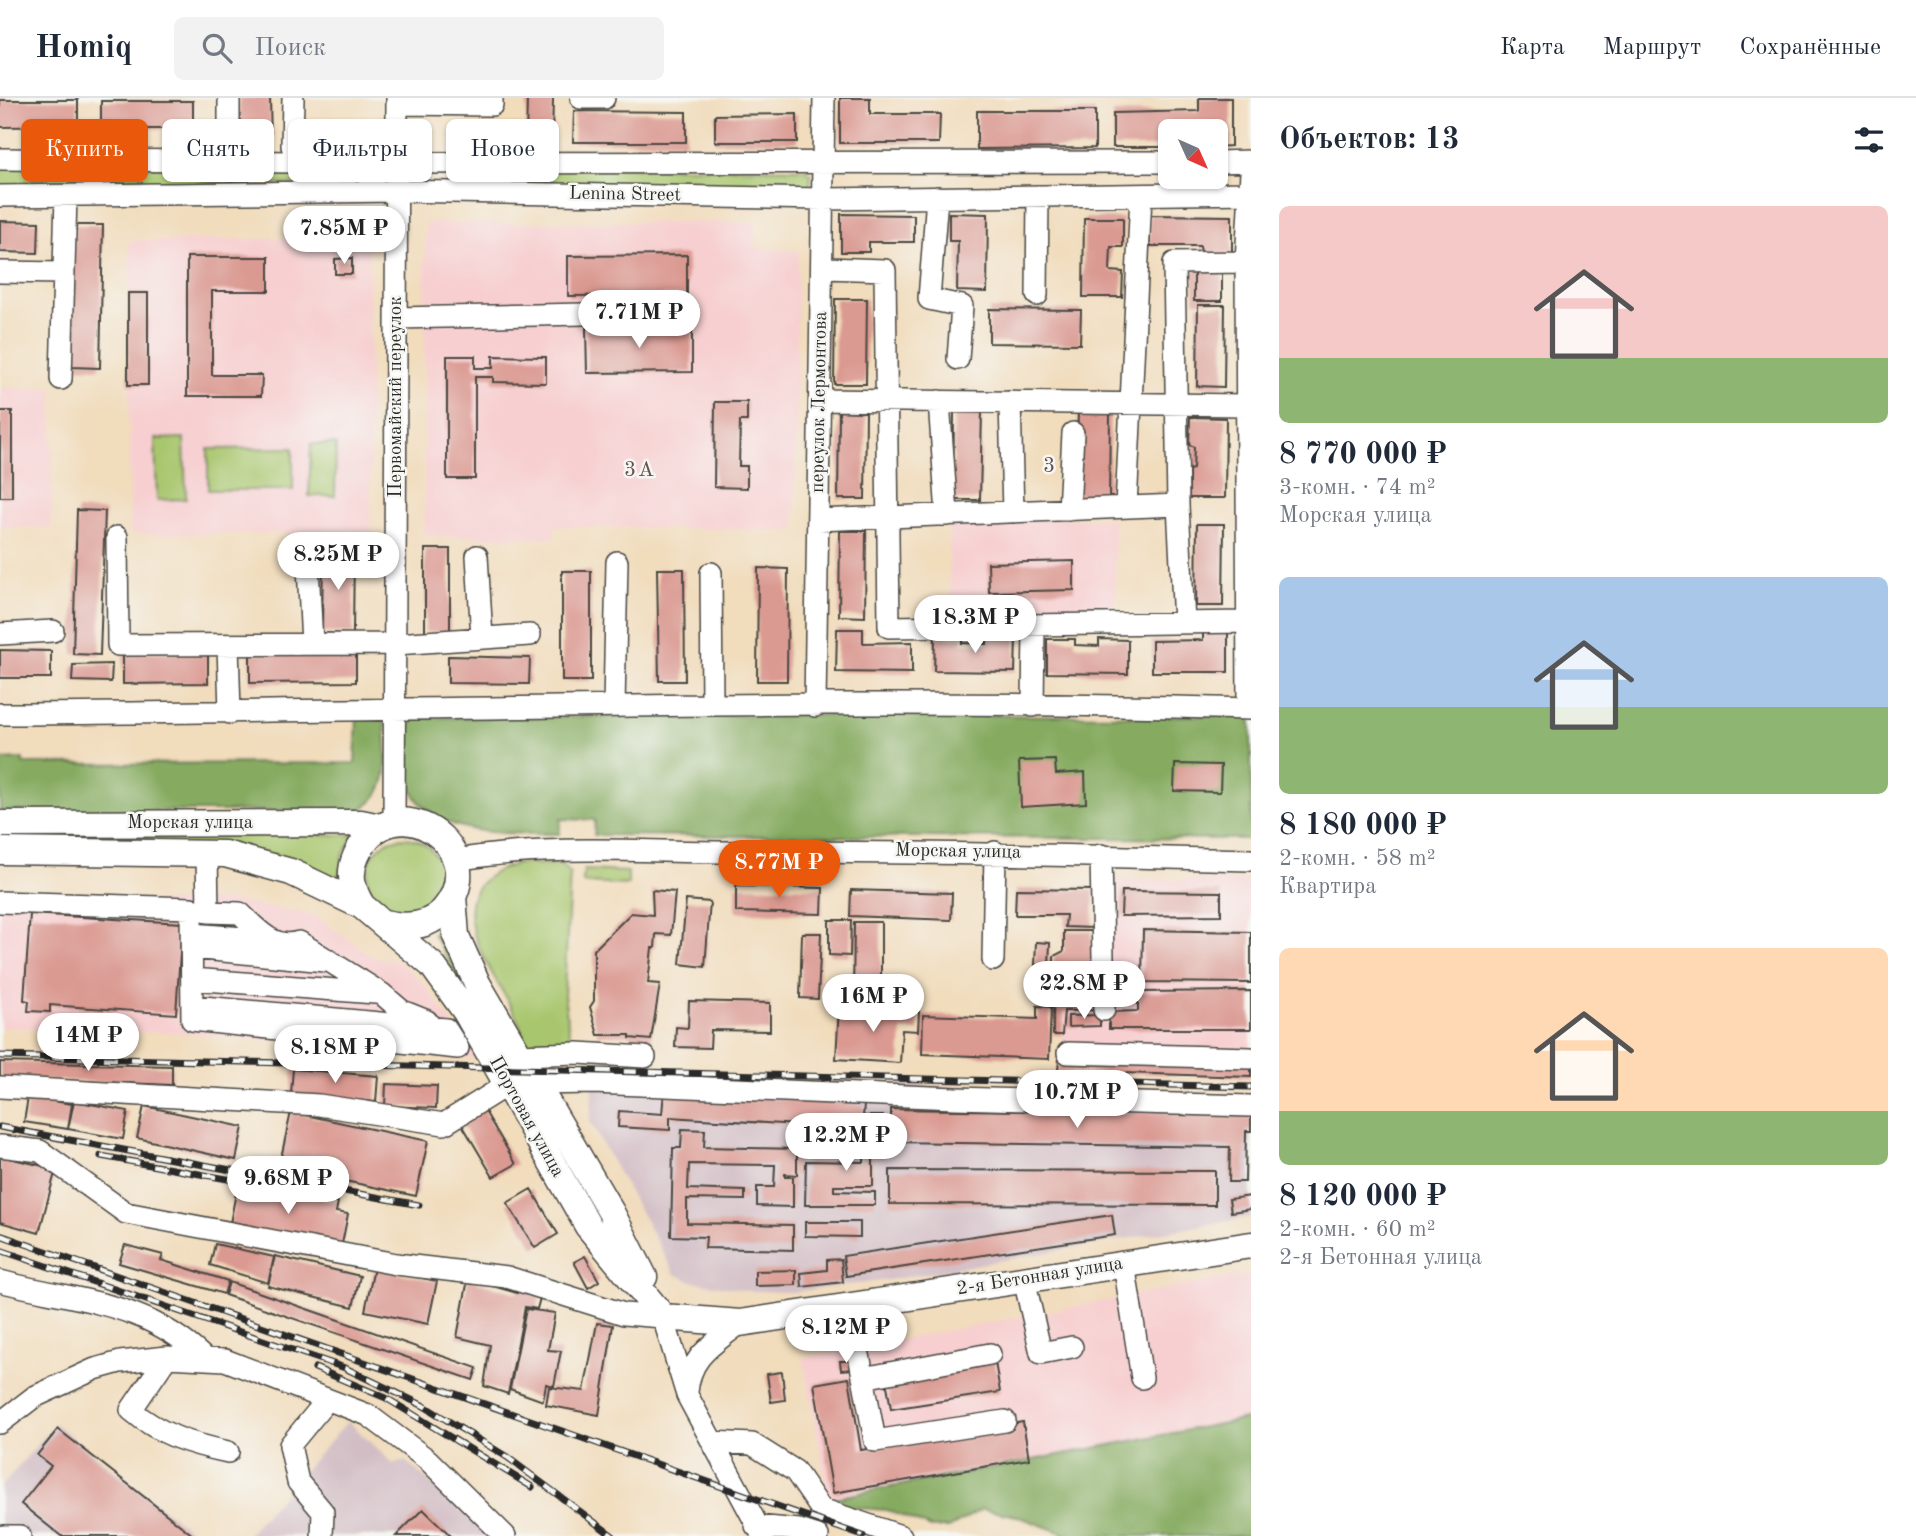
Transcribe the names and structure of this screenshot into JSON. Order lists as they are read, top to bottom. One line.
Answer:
{"streets":{"main road":["Морская улица","Портовая улица","2-я Бетонная улица"],"street":["Lenina Street","Первомайский переулок","переулок Лермонтова"]},"crossings":[["Lenina Street","Первомайский переулок"],["Lenina Street","переулок Лермонтова"],["Первомайский переулок","Морская улица"],["Первомайский переулок","Портовая улица"],["Морская улица","Портовая улица"],["Портовая улица","2-я Бетонная улица"]],"districts":["3","3А"],"north":"bottom right","page":{"header":"Homiq","search":"Поиск","nav":["Карта","Маршрут","Сохранённые"],"heading":"Объектов: 13","chip":["Купить","Снять","Фильтры","Новое"],"list":[{"name":"8 770 000 ₽","note":"3-комн. · 74 m² · Морская улица"},{"name":"8 180 000 ₽","note":"2-комн. · 58 m² · Квартира"},{"name":"8 120 000 ₽","note":"2-комн. · 60 m² · 2-я Бетонная улица"}],"price":["7.85M ₽","7.71M ₽","8.25M ₽","18.3M ₽","8.77M ₽","22.8M ₽","16M ₽","14M ₽","8.18M ₽","10.7M ₽","12.2M ₽","9.68M ₽","8.12M ₽"]}}
